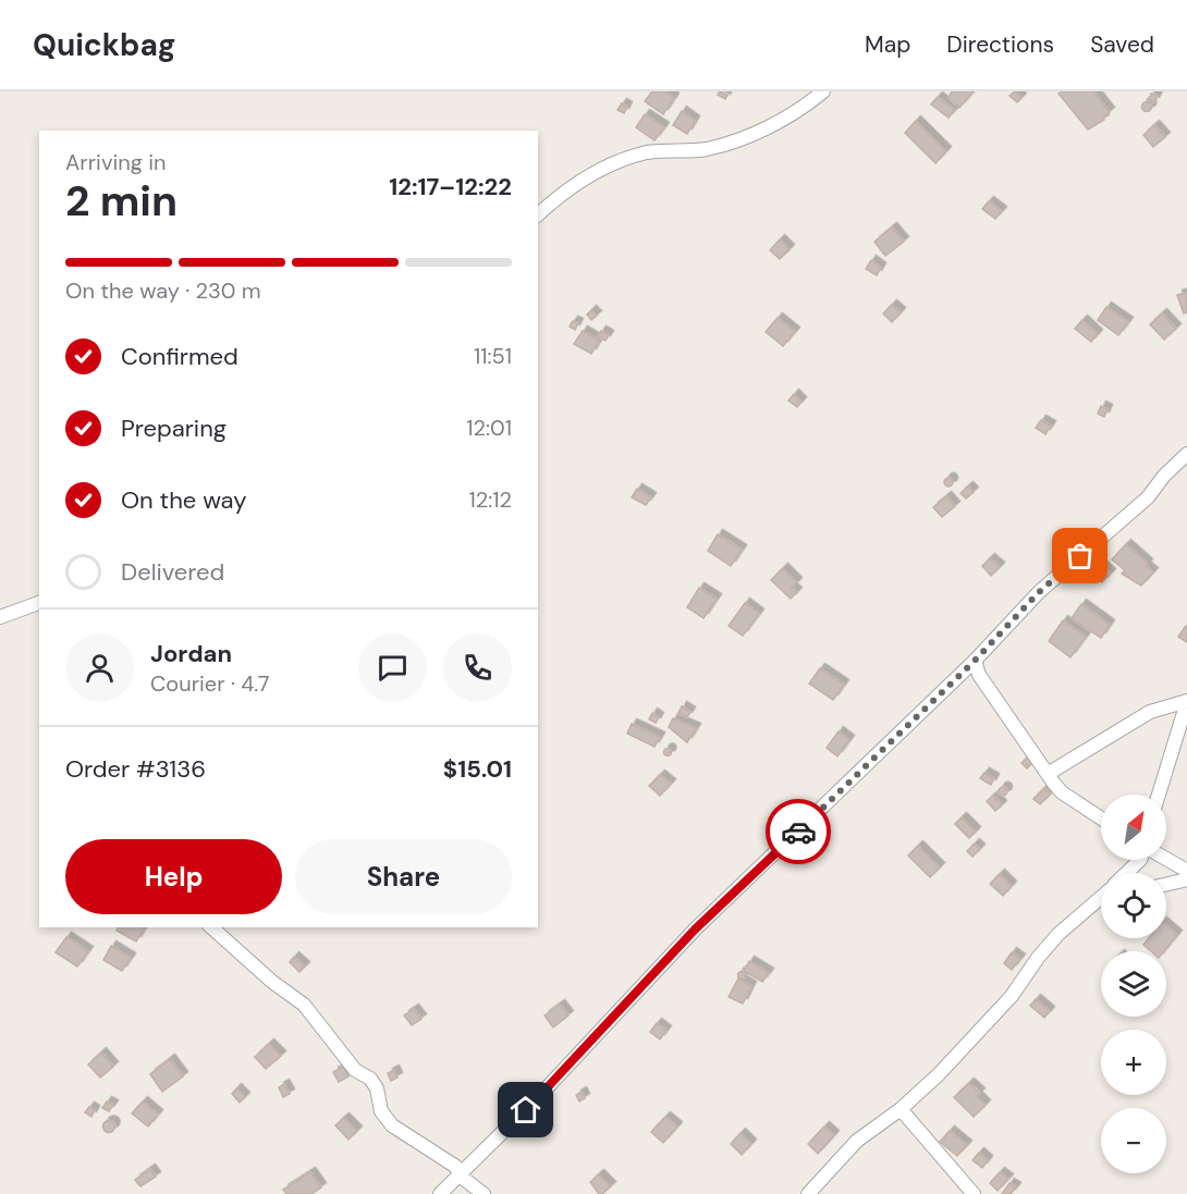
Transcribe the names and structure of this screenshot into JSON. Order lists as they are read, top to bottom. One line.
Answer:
{"north":"top right","page":{"header":"Quickbag","nav":["Map","Directions","Saved"],"heading":["2 min","Arriving in","12:17–12:22"],"panel":["Jordan","Courier · 4.7","Order #3136","$15.01"],"bar":"On the way · 230 m","list":[["Confirmed","11:51"],["Preparing","12:01"],["On the way","12:12"],"Delivered"],"map_buttons":["+","−"],"buttons":["Help","Share"]}}
